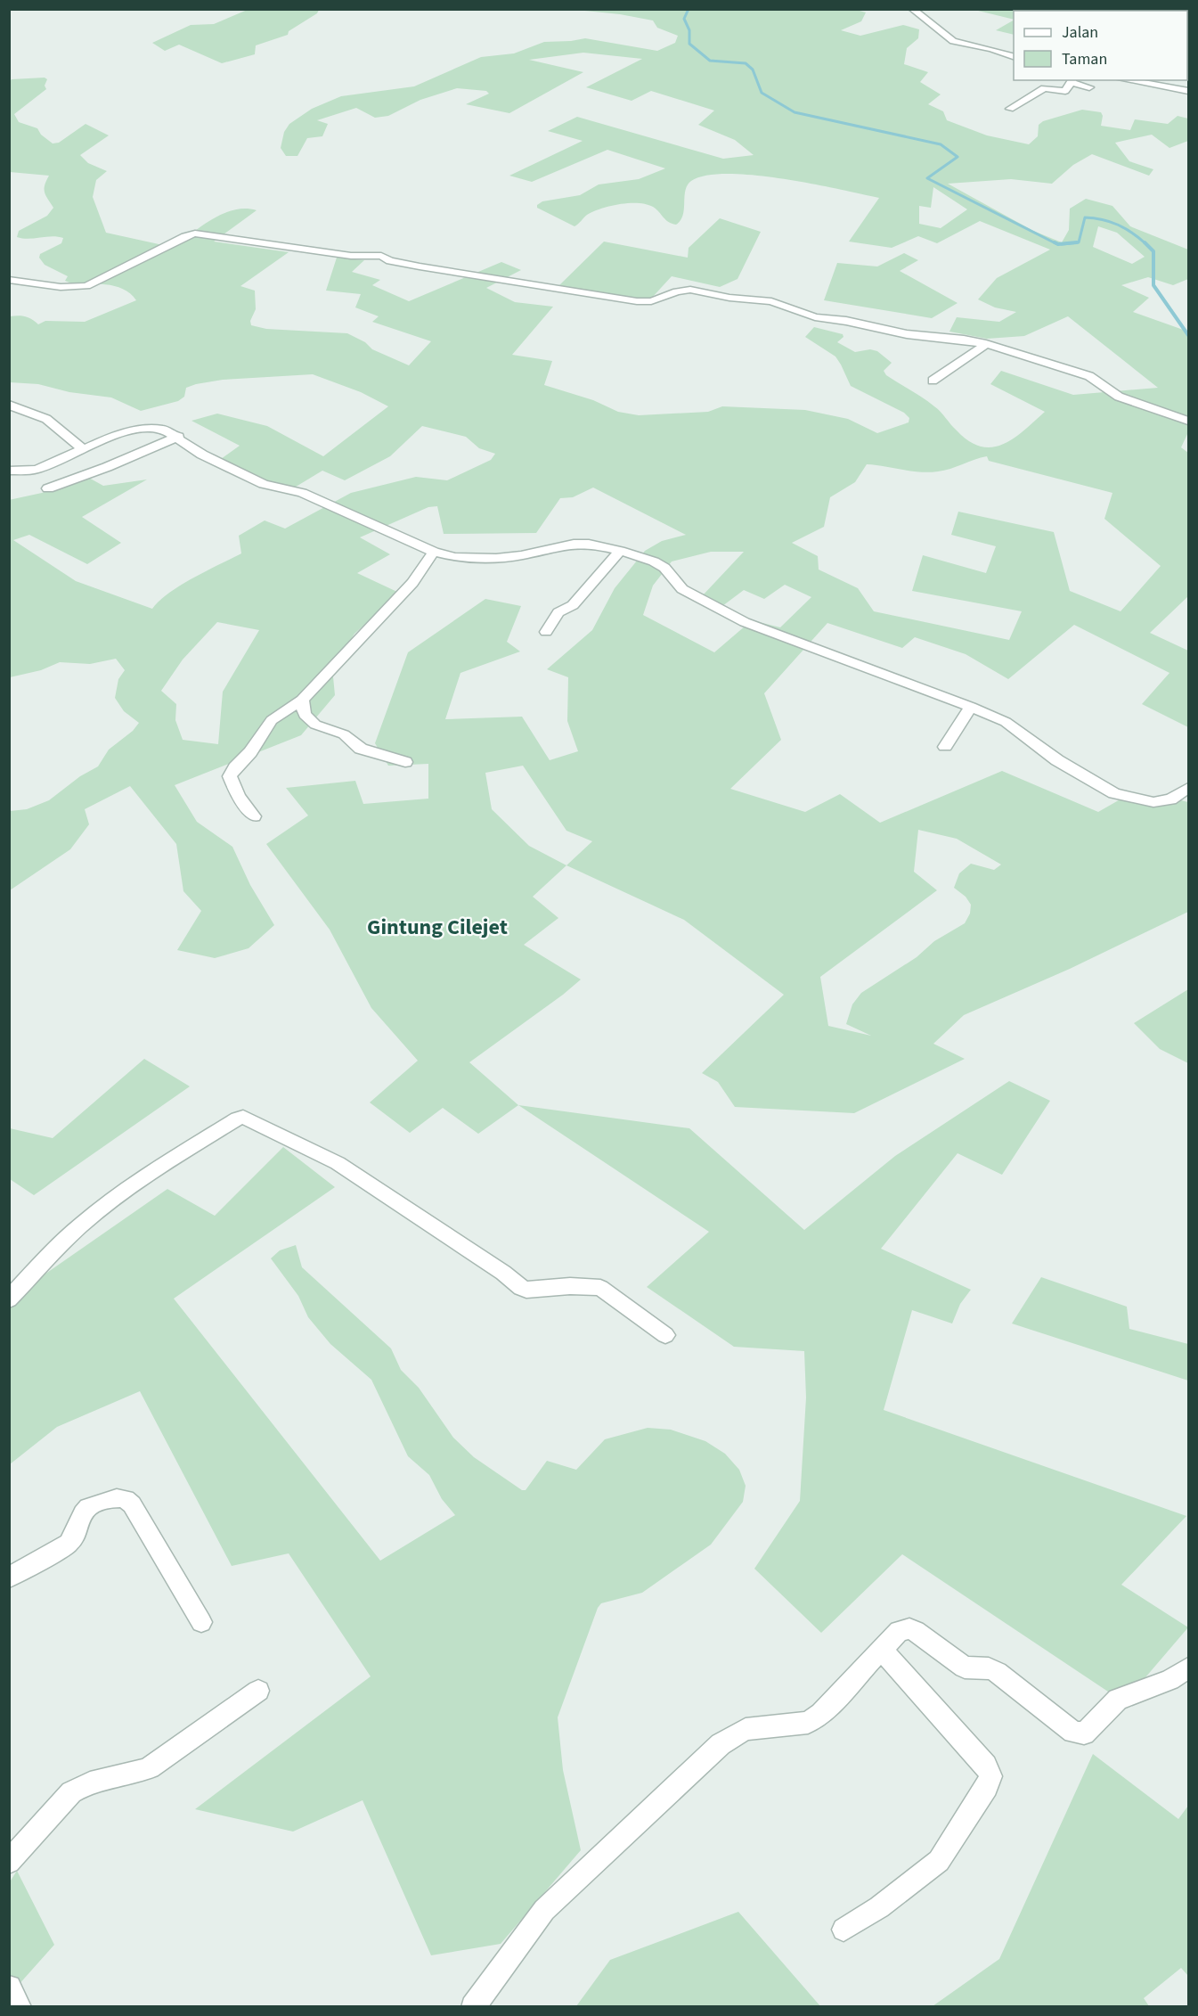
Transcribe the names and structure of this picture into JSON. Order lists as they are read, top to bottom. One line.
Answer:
{"districts":["Gintung Cilejet"],"legend":["Jalan","Taman"]}
